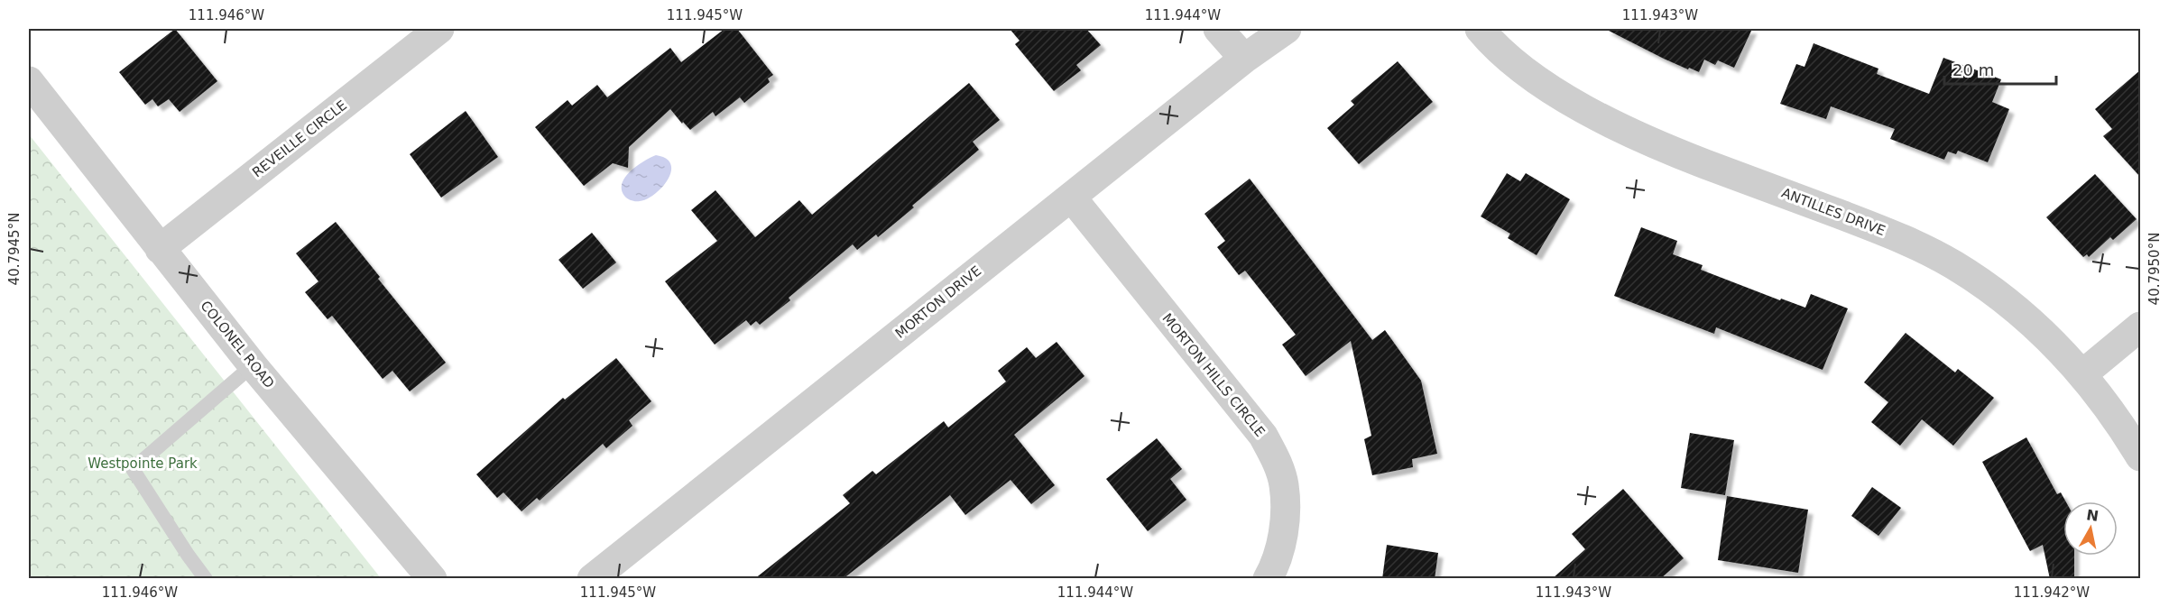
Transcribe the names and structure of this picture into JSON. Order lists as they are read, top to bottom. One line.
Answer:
{"streets":{"street":["REVEILLE CIRCLE","ANTILLES DRIVE","MORTON DRIVE","COLONEL ROAD","MORTON HILLS CIRCLE"]},"crossings":[["REVEILLE CIRCLE","COLONEL ROAD"],["MORTON DRIVE","MORTON HILLS CIRCLE"]],"parks":["Westpointe Park"],"scale_bar":"20 m","north":"top","coordinates":["111.946°W","111.945°W","111.944°W","111.943°W","40.7945°N","40.7950°N","111.942°W"]}
